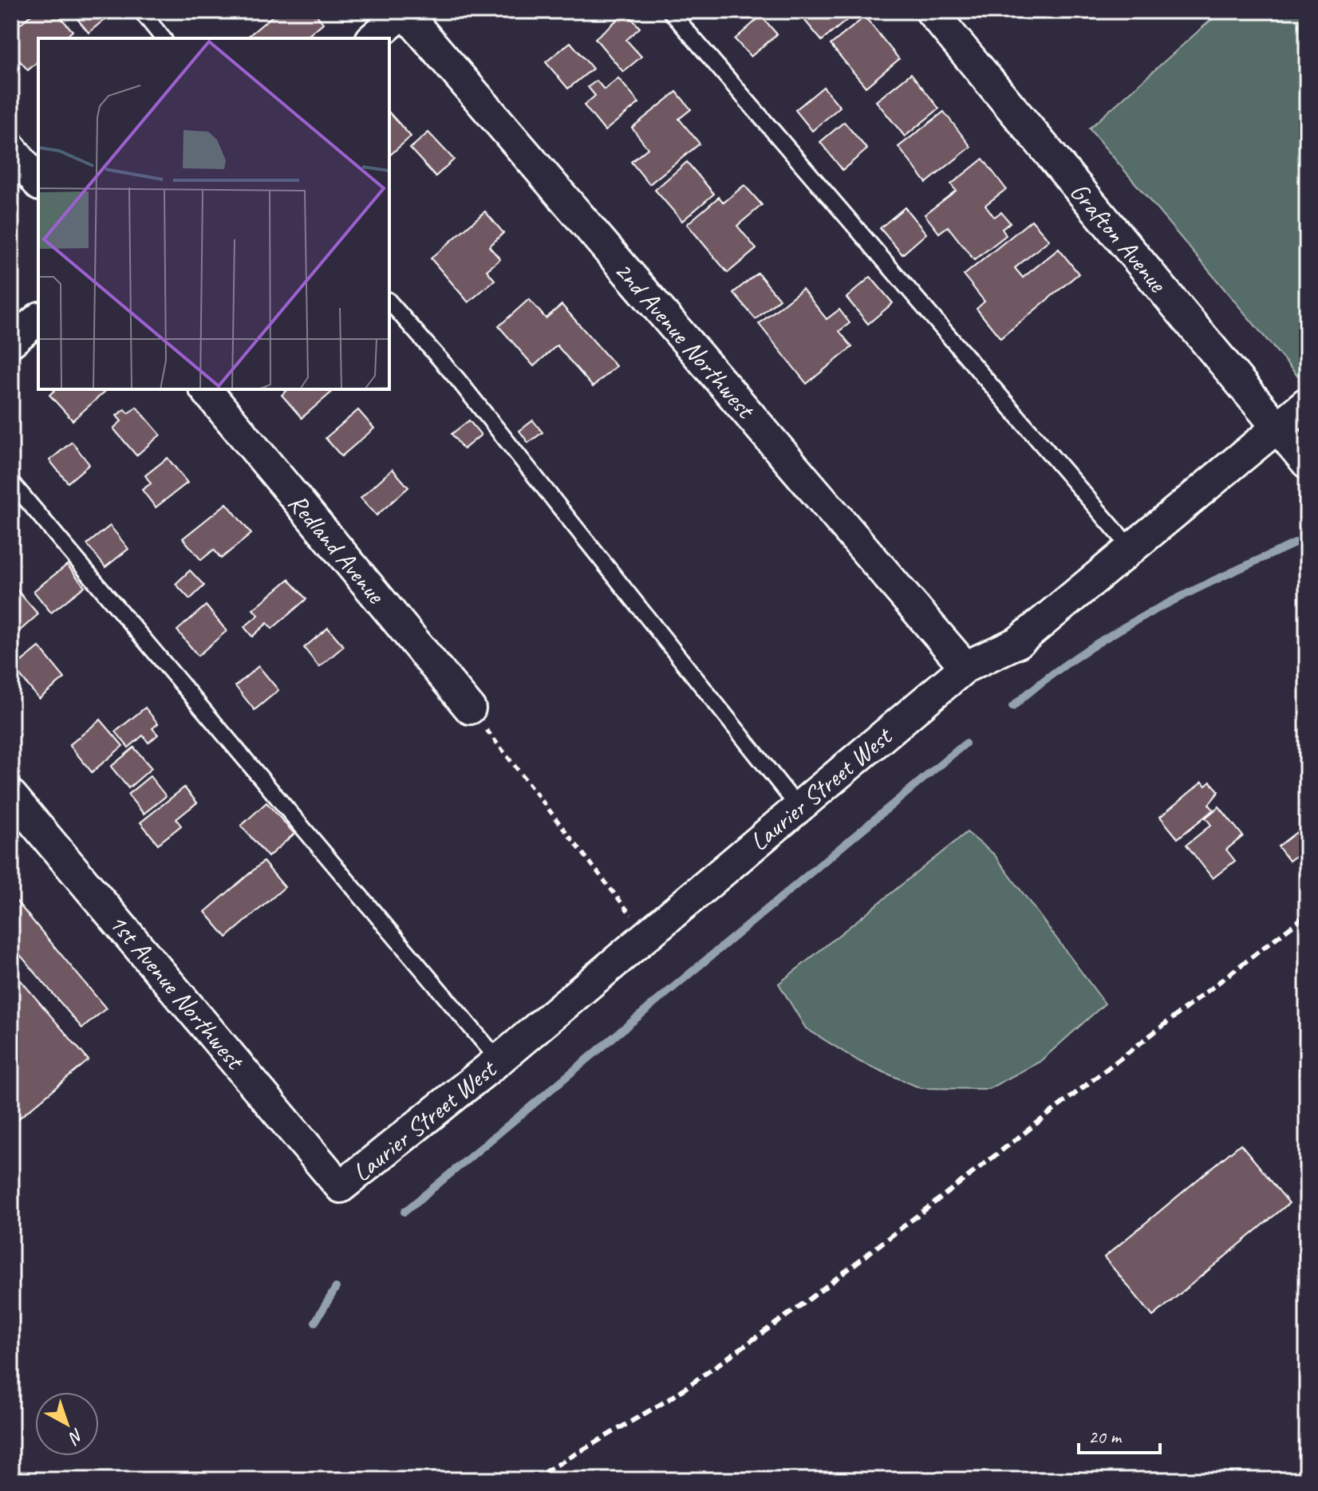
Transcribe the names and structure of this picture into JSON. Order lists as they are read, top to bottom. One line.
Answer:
{"streets":{"street":["Grafton Avenue","2nd Avenue Northwest","Redland Avenue","Laurier Street West","1st Avenue Northwest"]},"crossings":[["Grafton Avenue","Laurier Street West"],["2nd Avenue Northwest","Laurier Street West"],["Laurier Street West","1st Avenue Northwest"]],"scale_bar":"20 m","north":"bottom right"}
